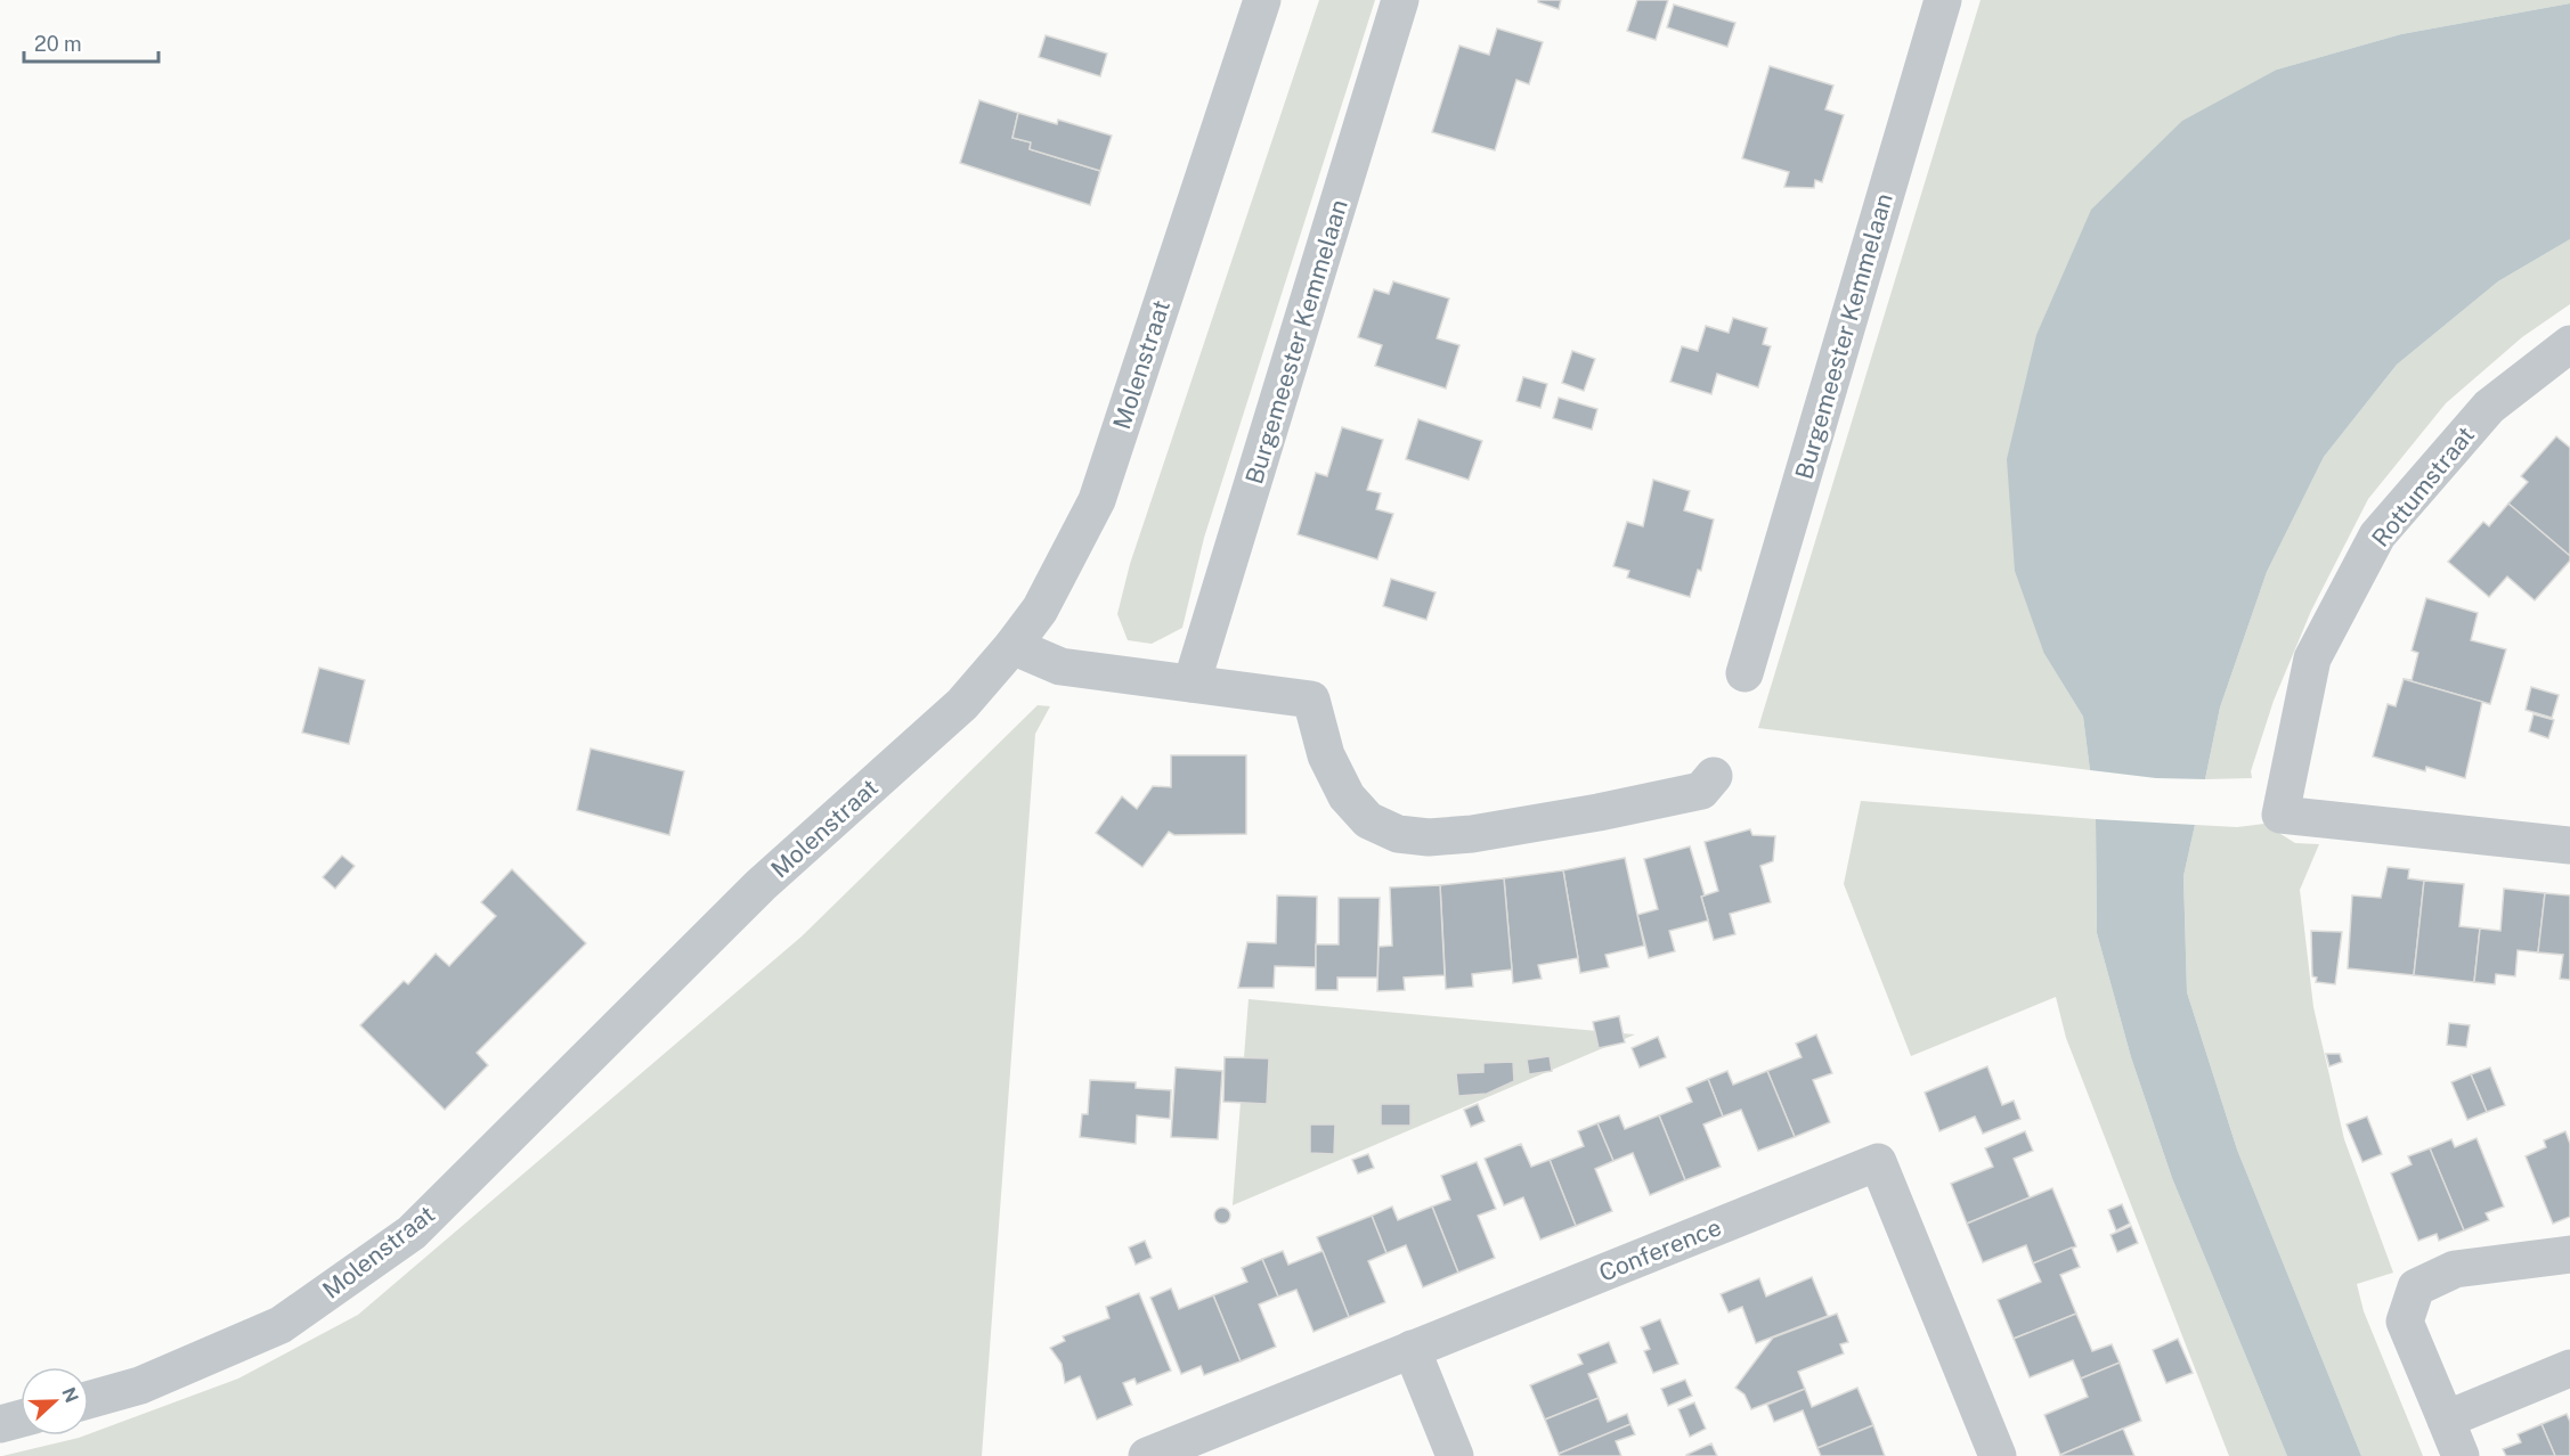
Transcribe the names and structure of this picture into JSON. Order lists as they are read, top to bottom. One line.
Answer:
{"streets":{"street":["Burgemeester Kemmelaan","Molenstraat","Rottumstraat","Conference"]},"scale_bar":"20 m","north":"right"}
